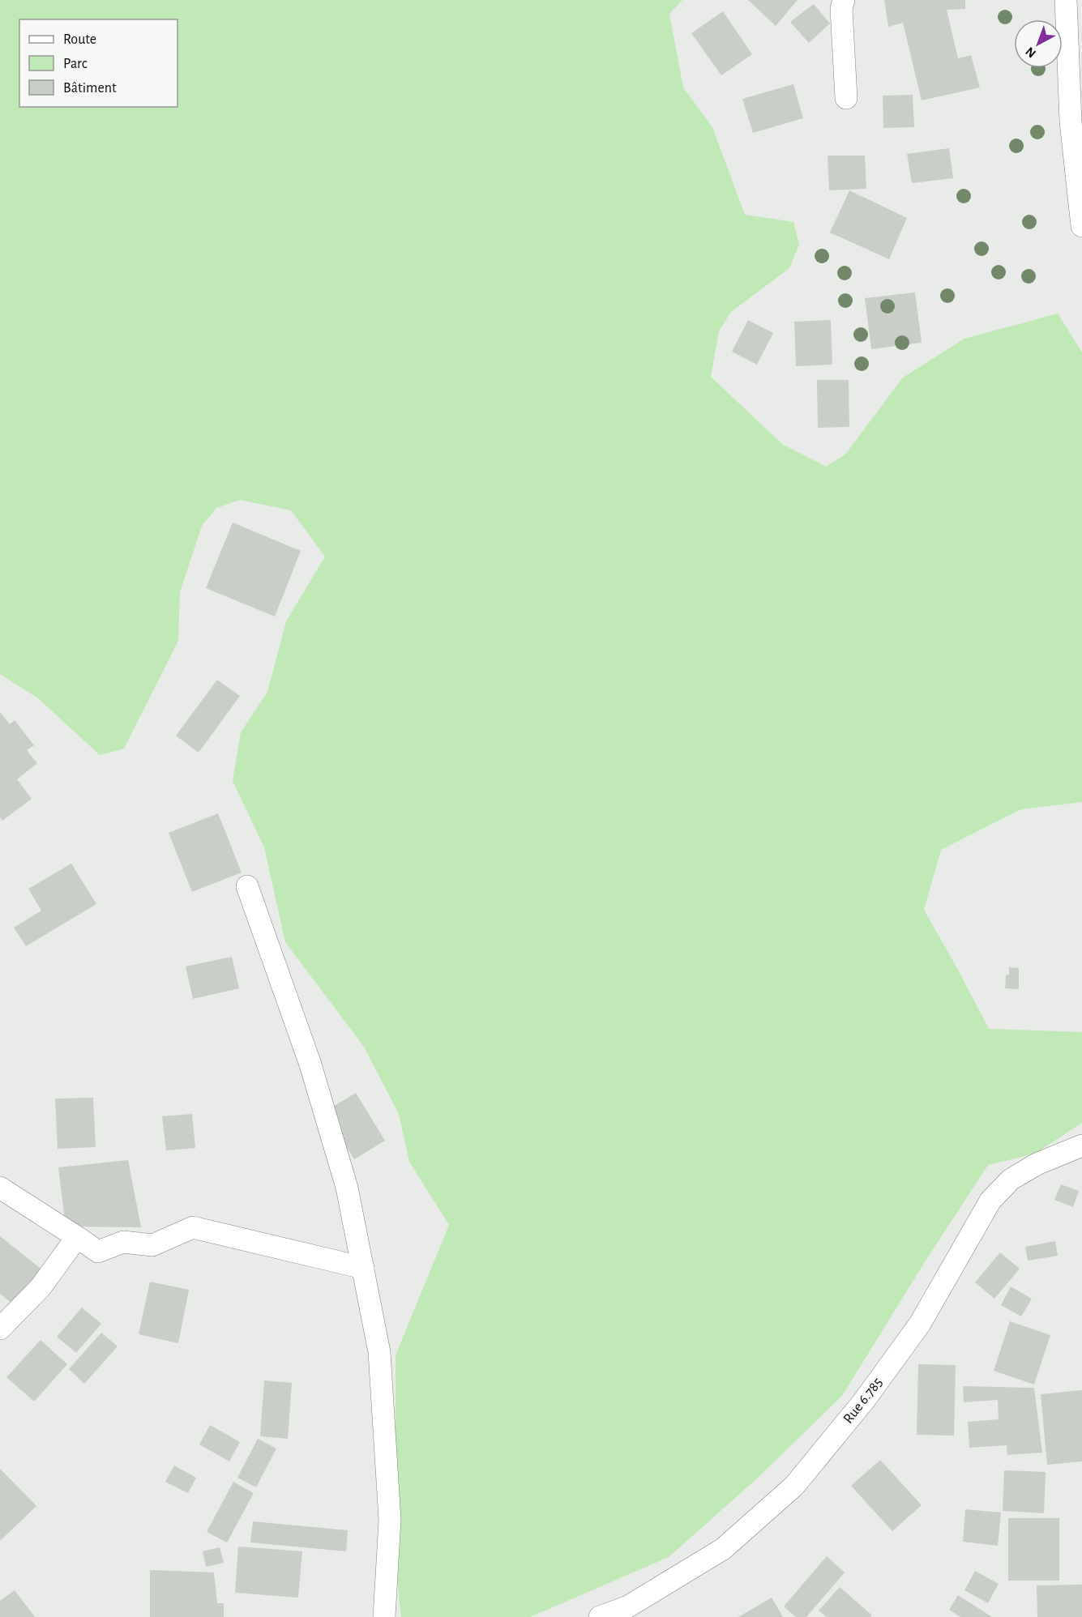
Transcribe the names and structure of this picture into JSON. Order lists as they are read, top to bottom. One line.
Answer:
{"streets":{"street":["Rue 6.785"]},"legend":["Route","Parc","Bâtiment"],"north":"bottom left"}
